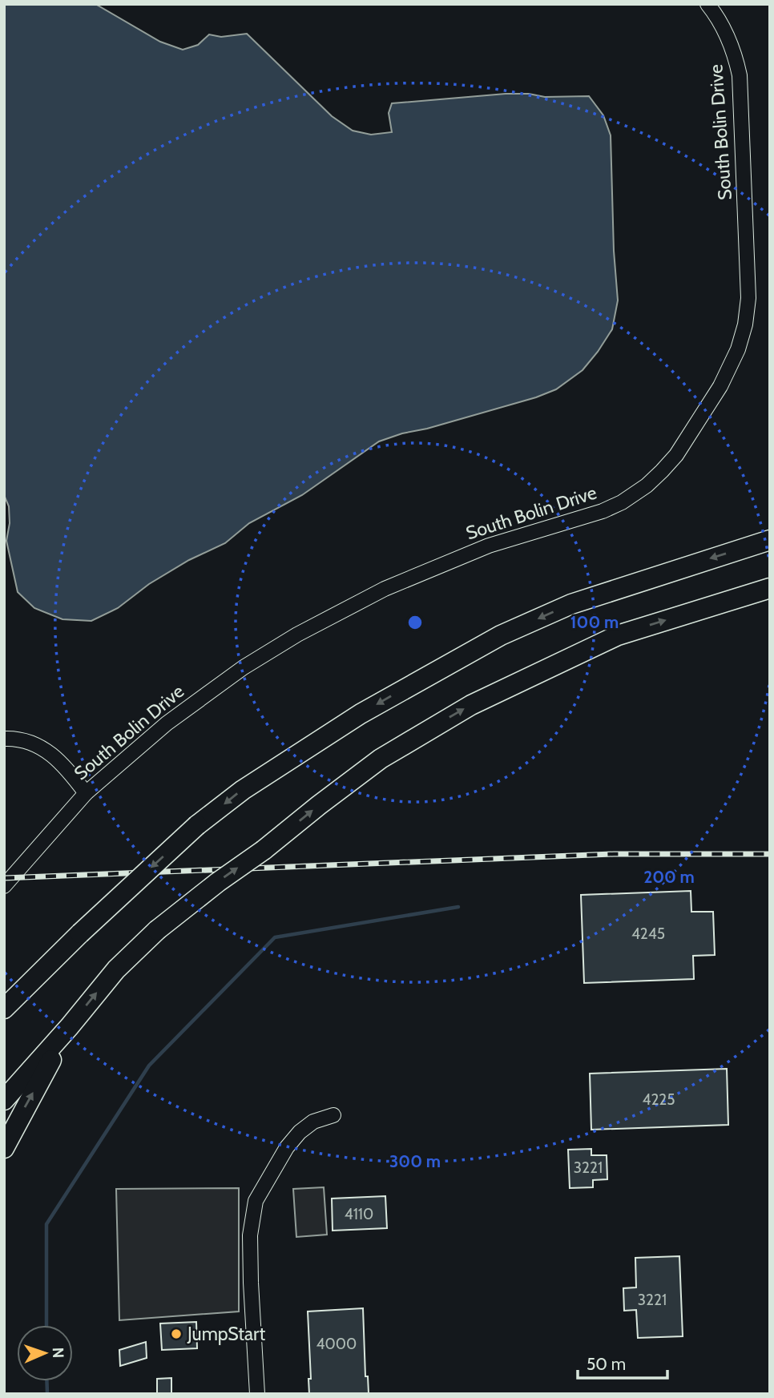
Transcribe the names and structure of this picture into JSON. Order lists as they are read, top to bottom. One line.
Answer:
{"streets":{"street":["South Bolin Drive"]},"places":["JumpStart"],"house_numbers":["4245","4225","3221","4110","3221","4000"],"scale_bar":"50 m","north":"right","rings":["100 m","200 m","300 m"]}
